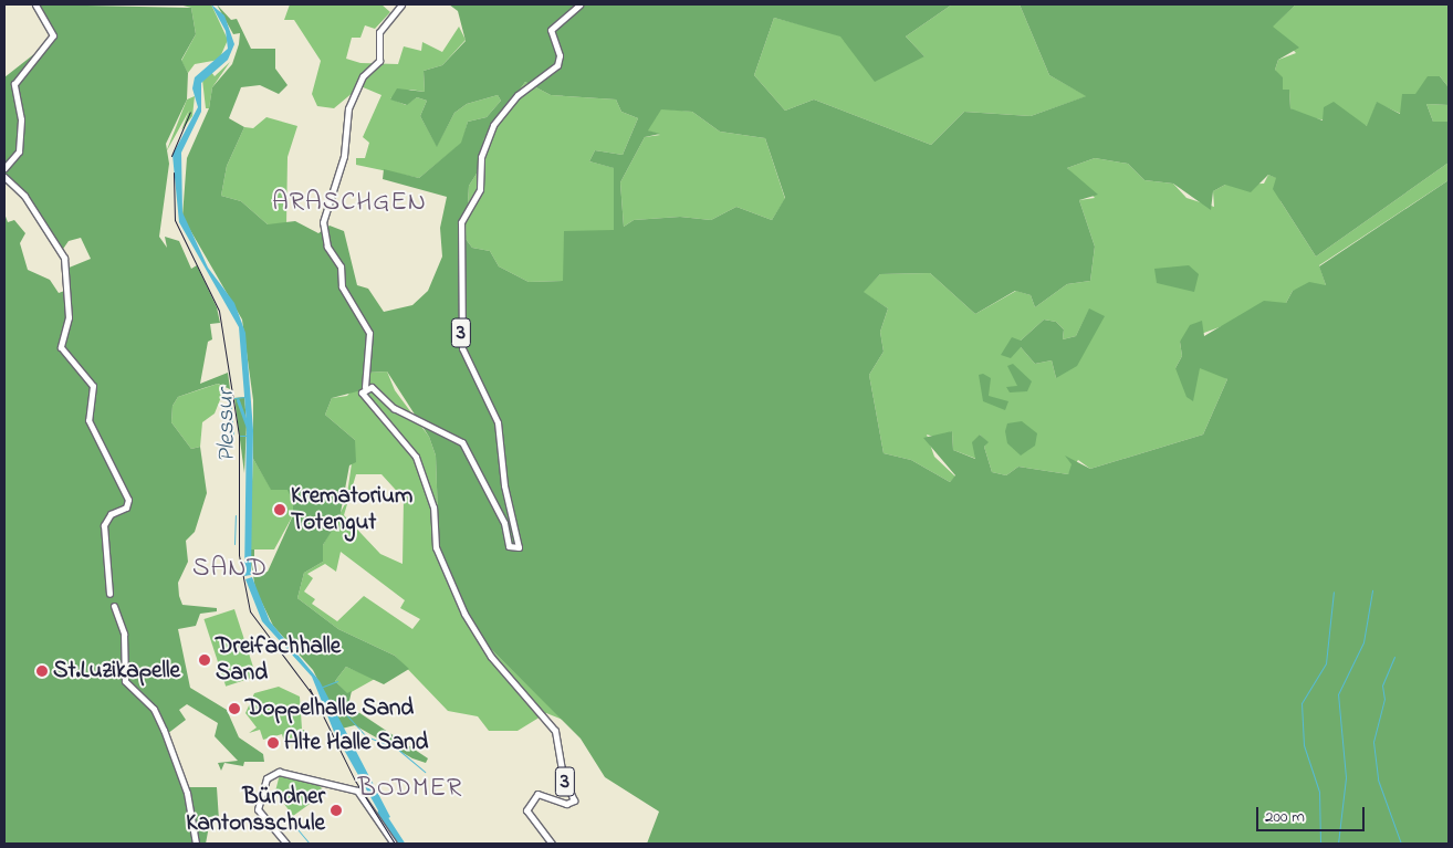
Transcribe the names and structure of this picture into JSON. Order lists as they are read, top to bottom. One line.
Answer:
{"streets":{"main road":["3"]},"districts":["ARASCHGEN","SAND","BODMER"],"water":["Plessur"],"places":["Krematorium Totengut","Dreifachhalle Sand","St.Luzikapelle","Doppelhalle Sand","Alte Halle Sand","Bündner Kantonsschule"],"scale_bar":"200 m"}
